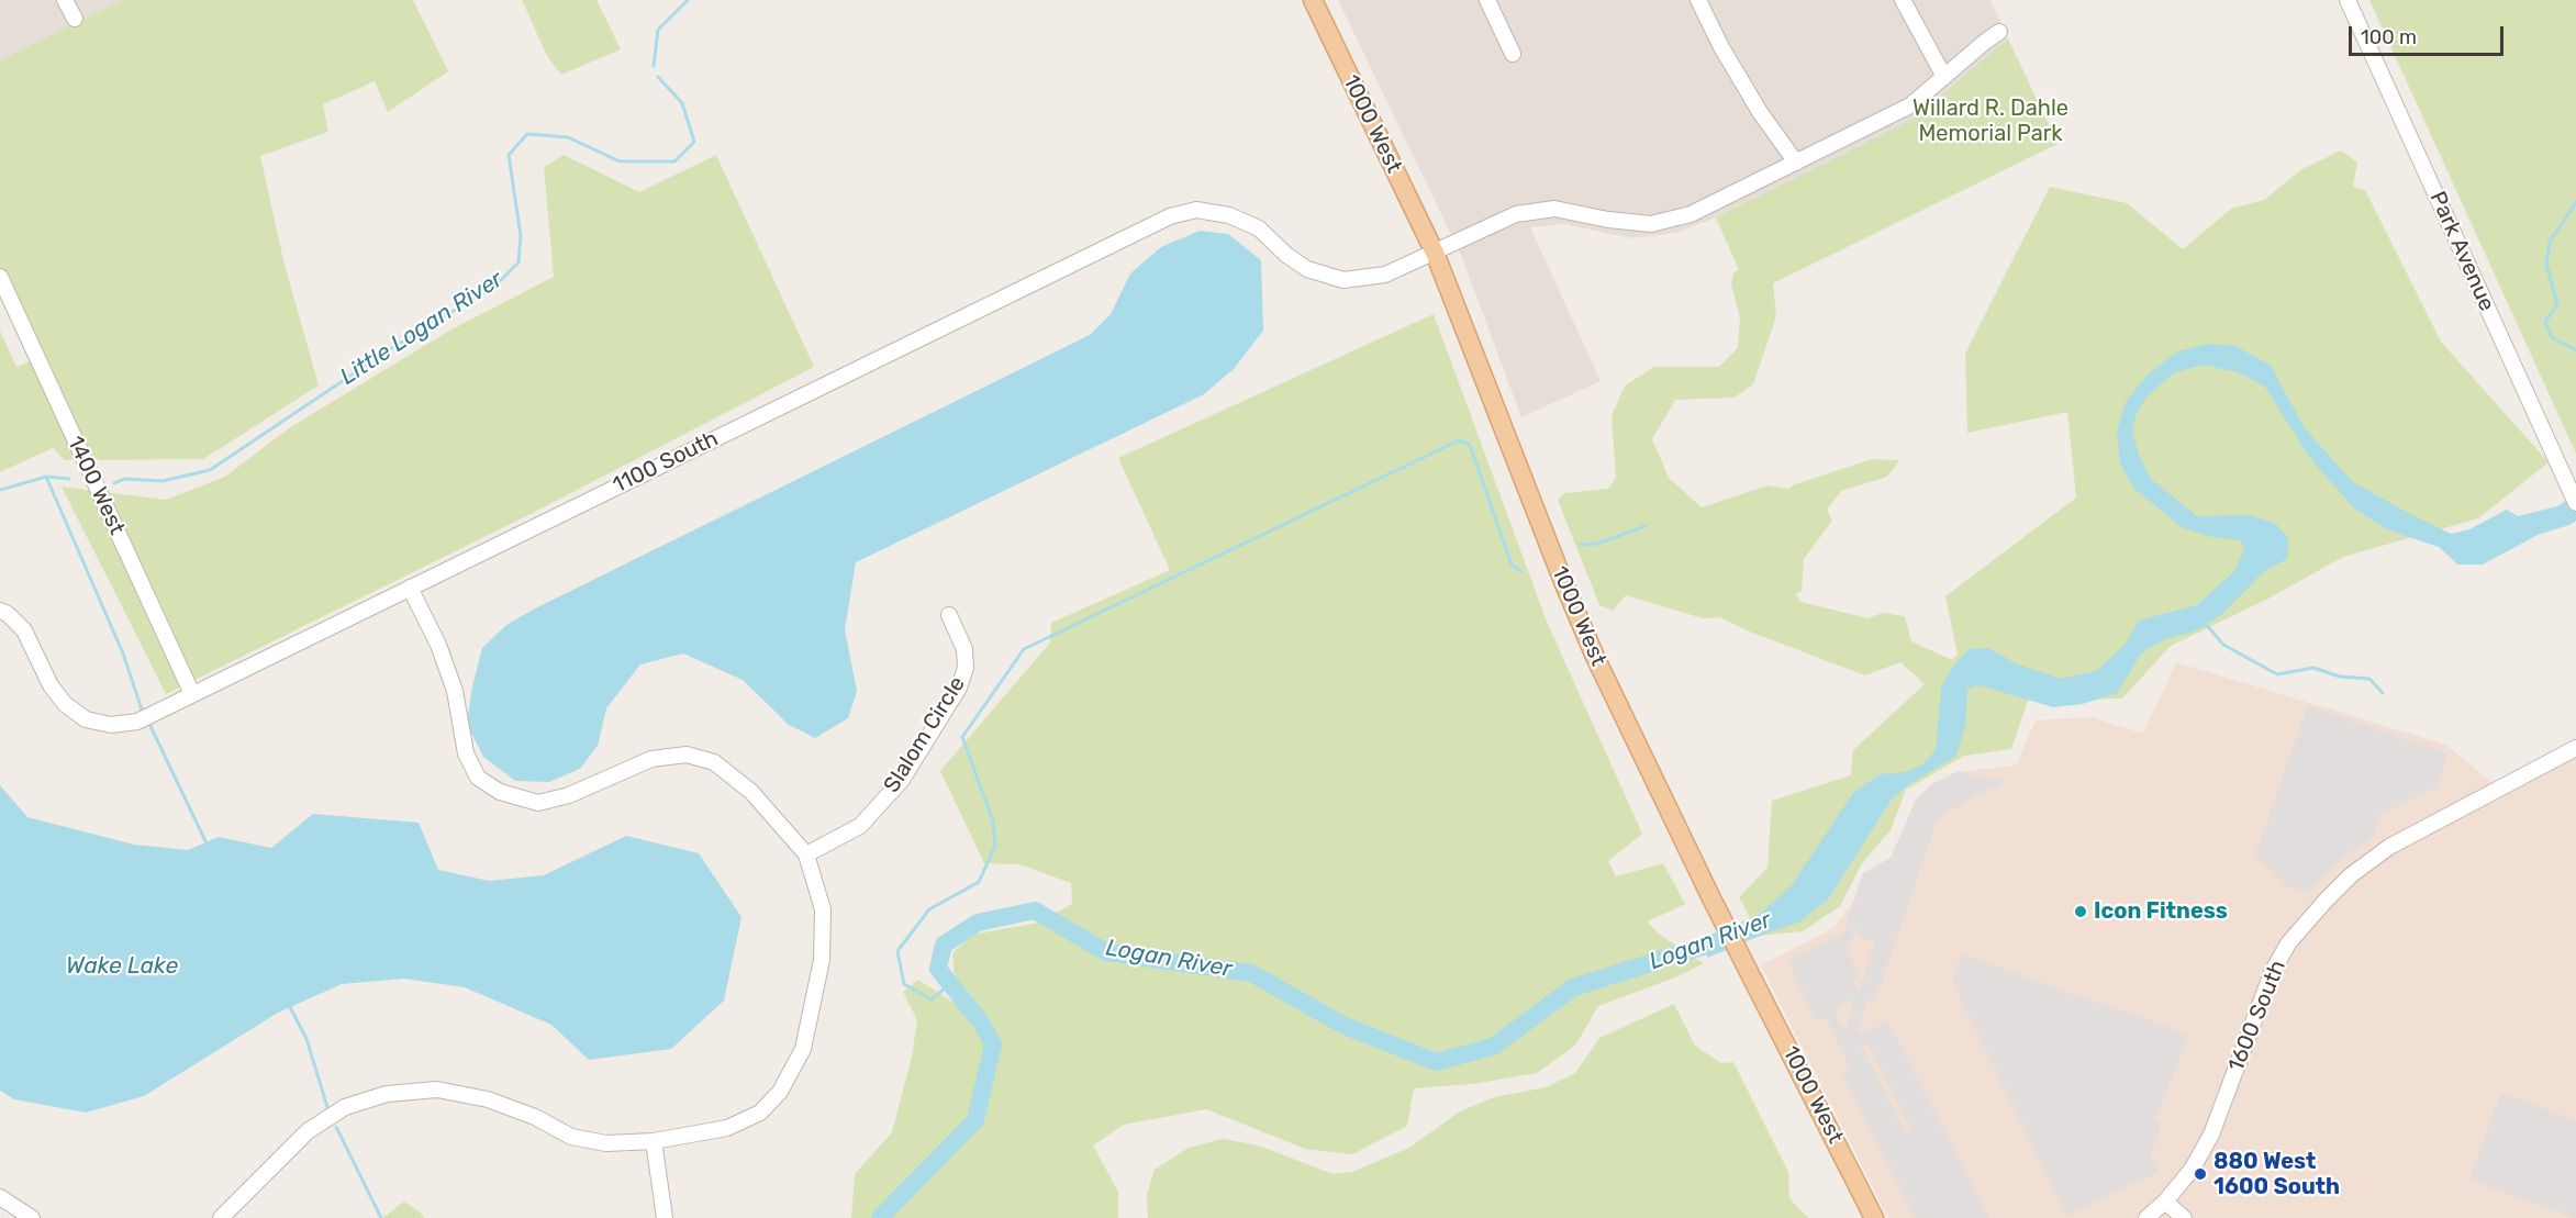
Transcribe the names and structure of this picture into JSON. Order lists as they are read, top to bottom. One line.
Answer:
{"streets":{"main road":["1000 West"],"street":["Park Avenue","1100 South","1400 West","Slalom Circle","1600 South"]},"crossings":[["1000 West","1100 South"],["1100 South","1400 West"]],"water":["Little Logan River","Logan River","Wake Lake"],"parks":["Willard R. Dahle Memorial Park"],"places":["Icon Fitness","880 West 1600 South"],"scale_bar":"100 m"}
